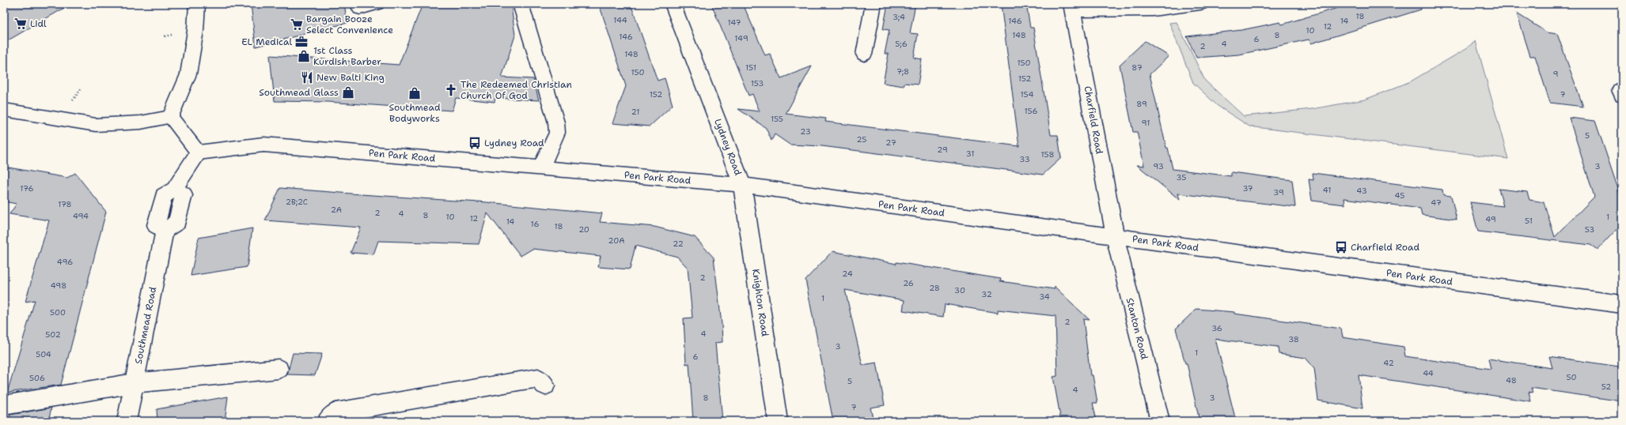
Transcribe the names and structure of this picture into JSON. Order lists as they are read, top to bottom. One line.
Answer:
{"streets":{"street":["Charfield Road","Lydney Road","Pen Park Road","Knighton Road","Southmead Road","Stanton Road"]},"crossings":[["Charfield Road","Pen Park Road"],["Charfield Road","Stanton Road"],["Lydney Road","Pen Park Road"],["Lydney Road","Knighton Road"],["Pen Park Road","Knighton Road"],["Pen Park Road","Southmead Road"],["Pen Park Road","Stanton Road"]],"places":{"supermarket":["Lidl","Bargain Booze Select Convenience"],"office":["EL Medical"],"shop":["1st Class Kurdish Barber","Southmead Glass","Southmead Bodyworks"],"restaurant":["New Balti King"],"church":["The Redeemed Christian Church Of God"],"bus stop":["Lydney Road","Charfield Road"]},"house_numbers":["18","3;4","144","146","14","147","12","10","148","8","146","149","6","5;6","4","2","148","150","151","87","7;8","150","9","152","153","152","154","7","89","156","21","155","91","23","5","25","27","29","31","158","33","93","3","35","176","37","41","43","39","45","2B;2C","47","178","2A","2","4","8","494","10","1","12","49","51","14","16","18","20","53","20A","22","496","24","2","26","498","28","30","32","34","1","500","2","36","4","502","38","3","1","504","6","42","44","50","506","48","5","52","4","8","3","7"]}
